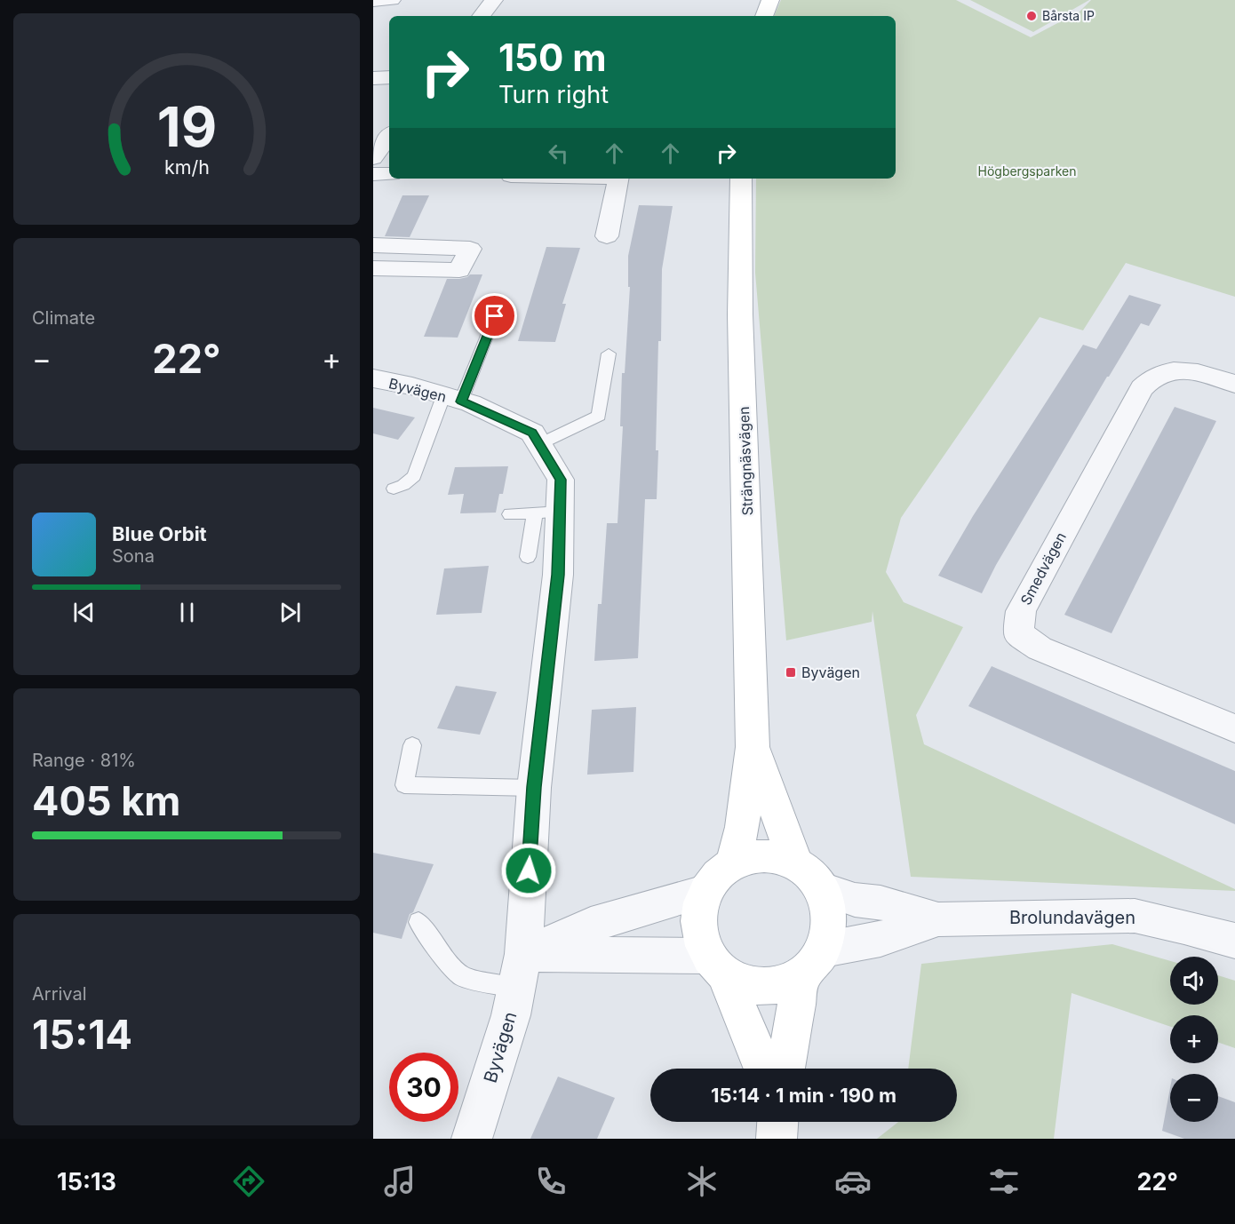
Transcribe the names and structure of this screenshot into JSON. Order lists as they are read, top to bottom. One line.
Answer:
{"streets":{"main road":["Strängnäsvägen"],"street":["Byvägen","Smedvägen","Brolundavägen"]},"crossings":[["Strängnäsvägen","Brolundavägen"]],"parks":["Högbergsparken"],"places":{"other":["Bårsta IP"],"transit":["Byvägen"]},"page":{"turn":["150 m","Turn right"],"tile":["Climate",["Range · 81%","405 km"],["Arrival","15:14"]],"heat":["−","22°","+"],"song":["Blue Orbit","Sona"],"map_buttons":["+","−"],"limit":"30","trip":"15:14 · 1 min · 190 m","tabs":["15:13","22°"],"gauge":["19","km/h"]}}
